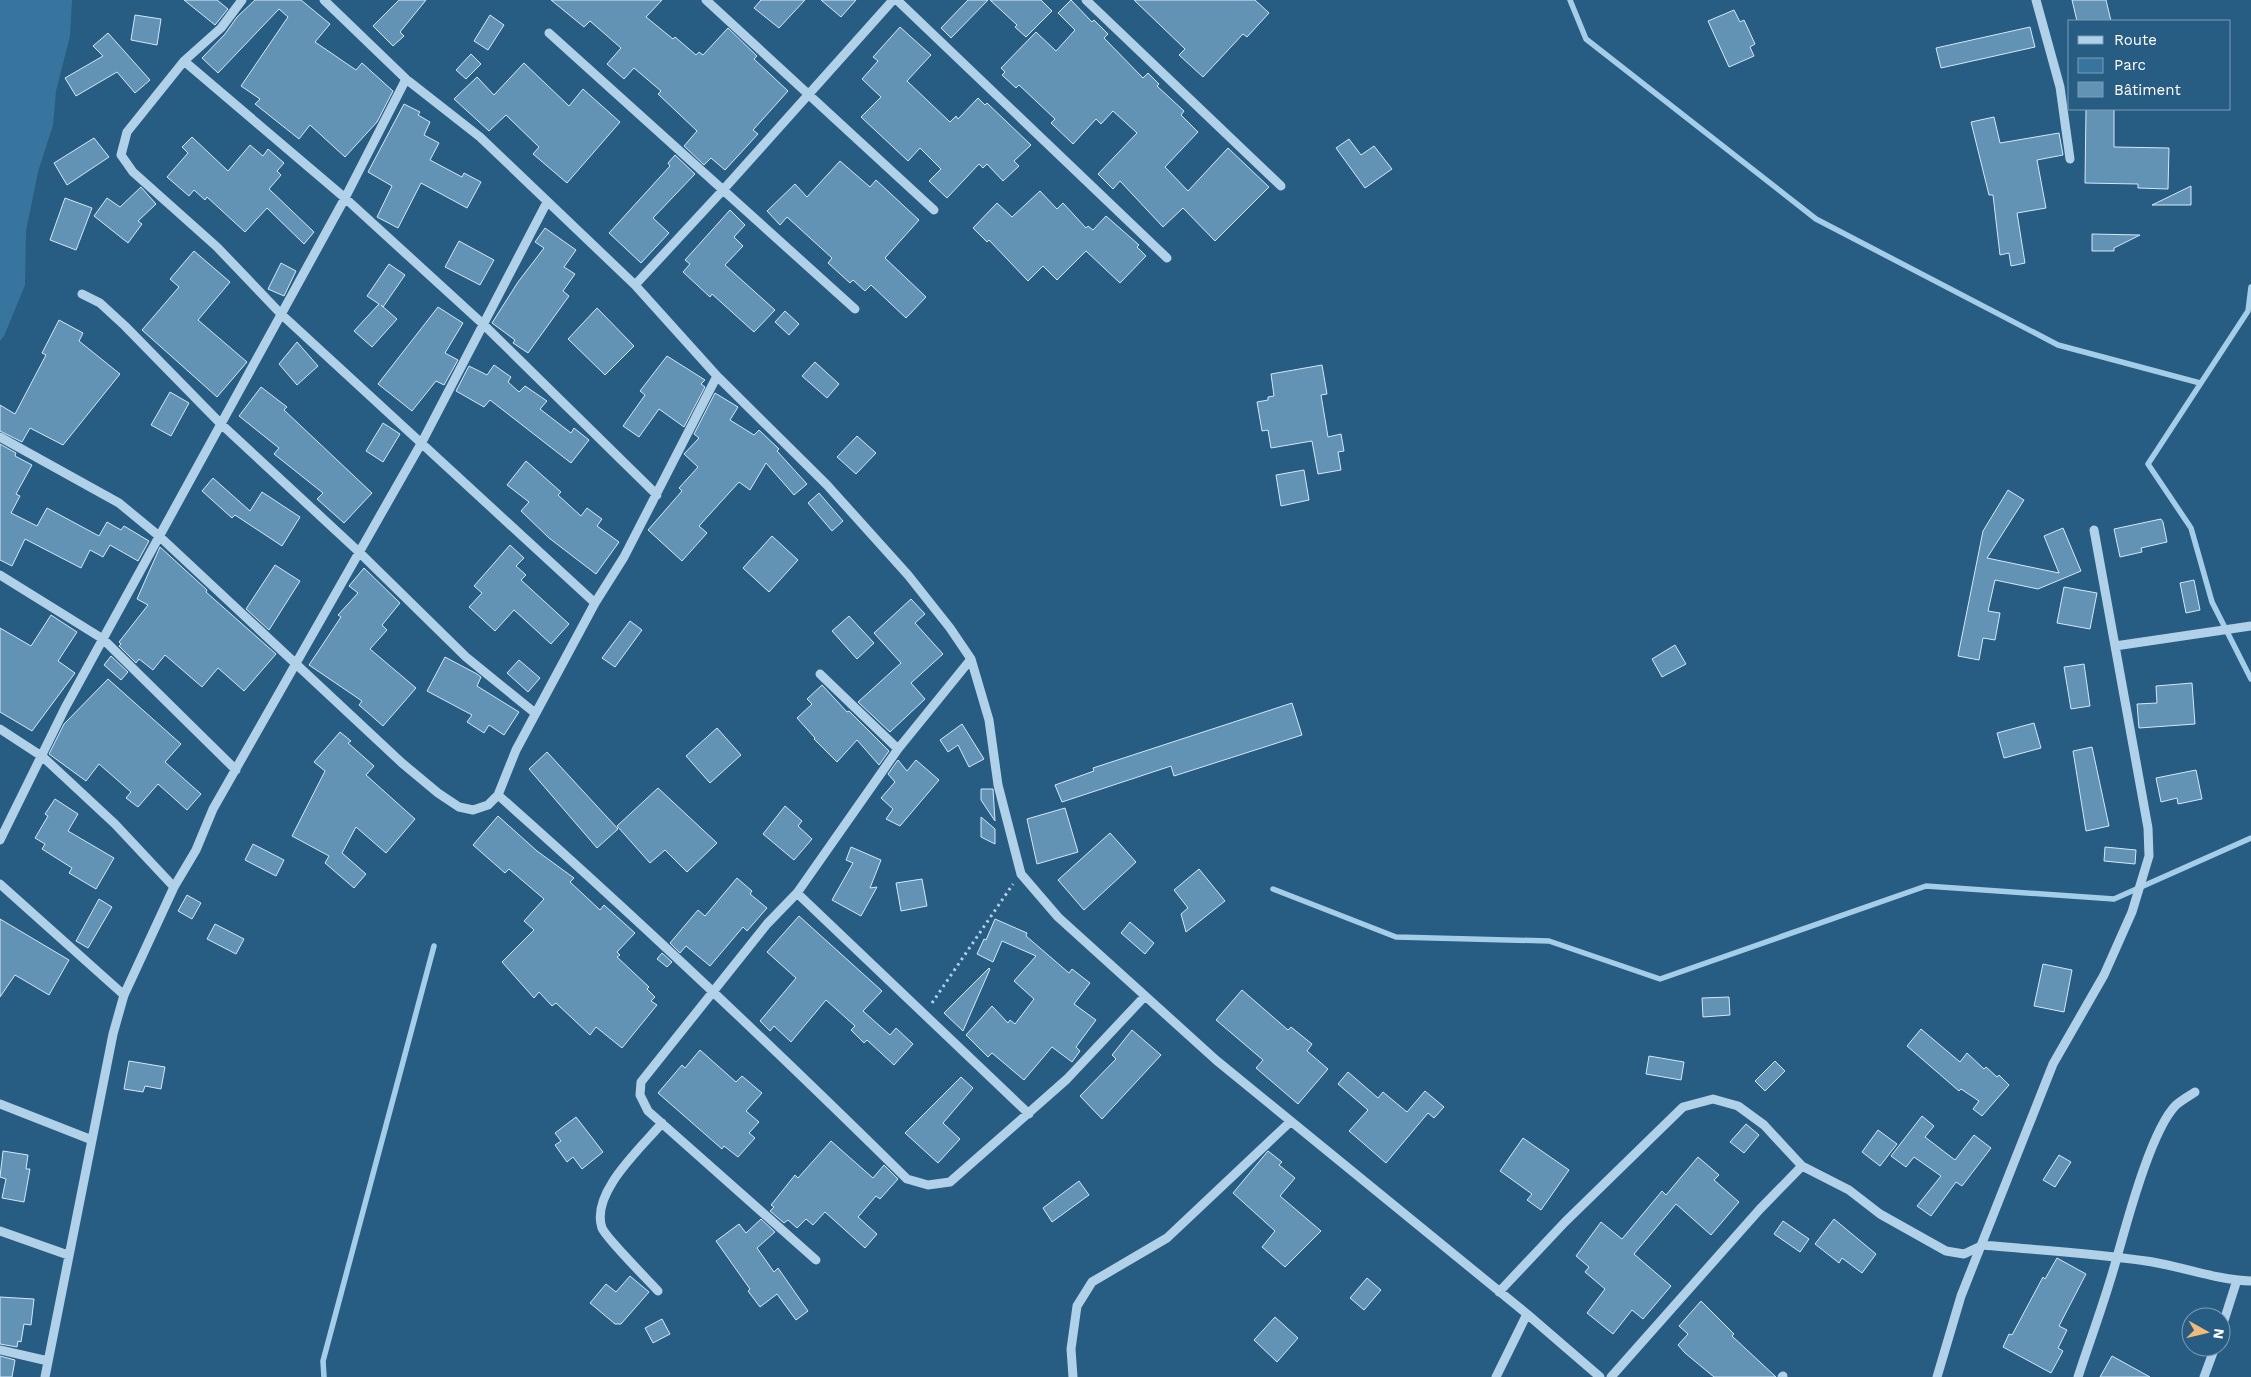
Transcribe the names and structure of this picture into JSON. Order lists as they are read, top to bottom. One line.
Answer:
{"legend":["Route","Parc","Bâtiment"],"north":"right"}
